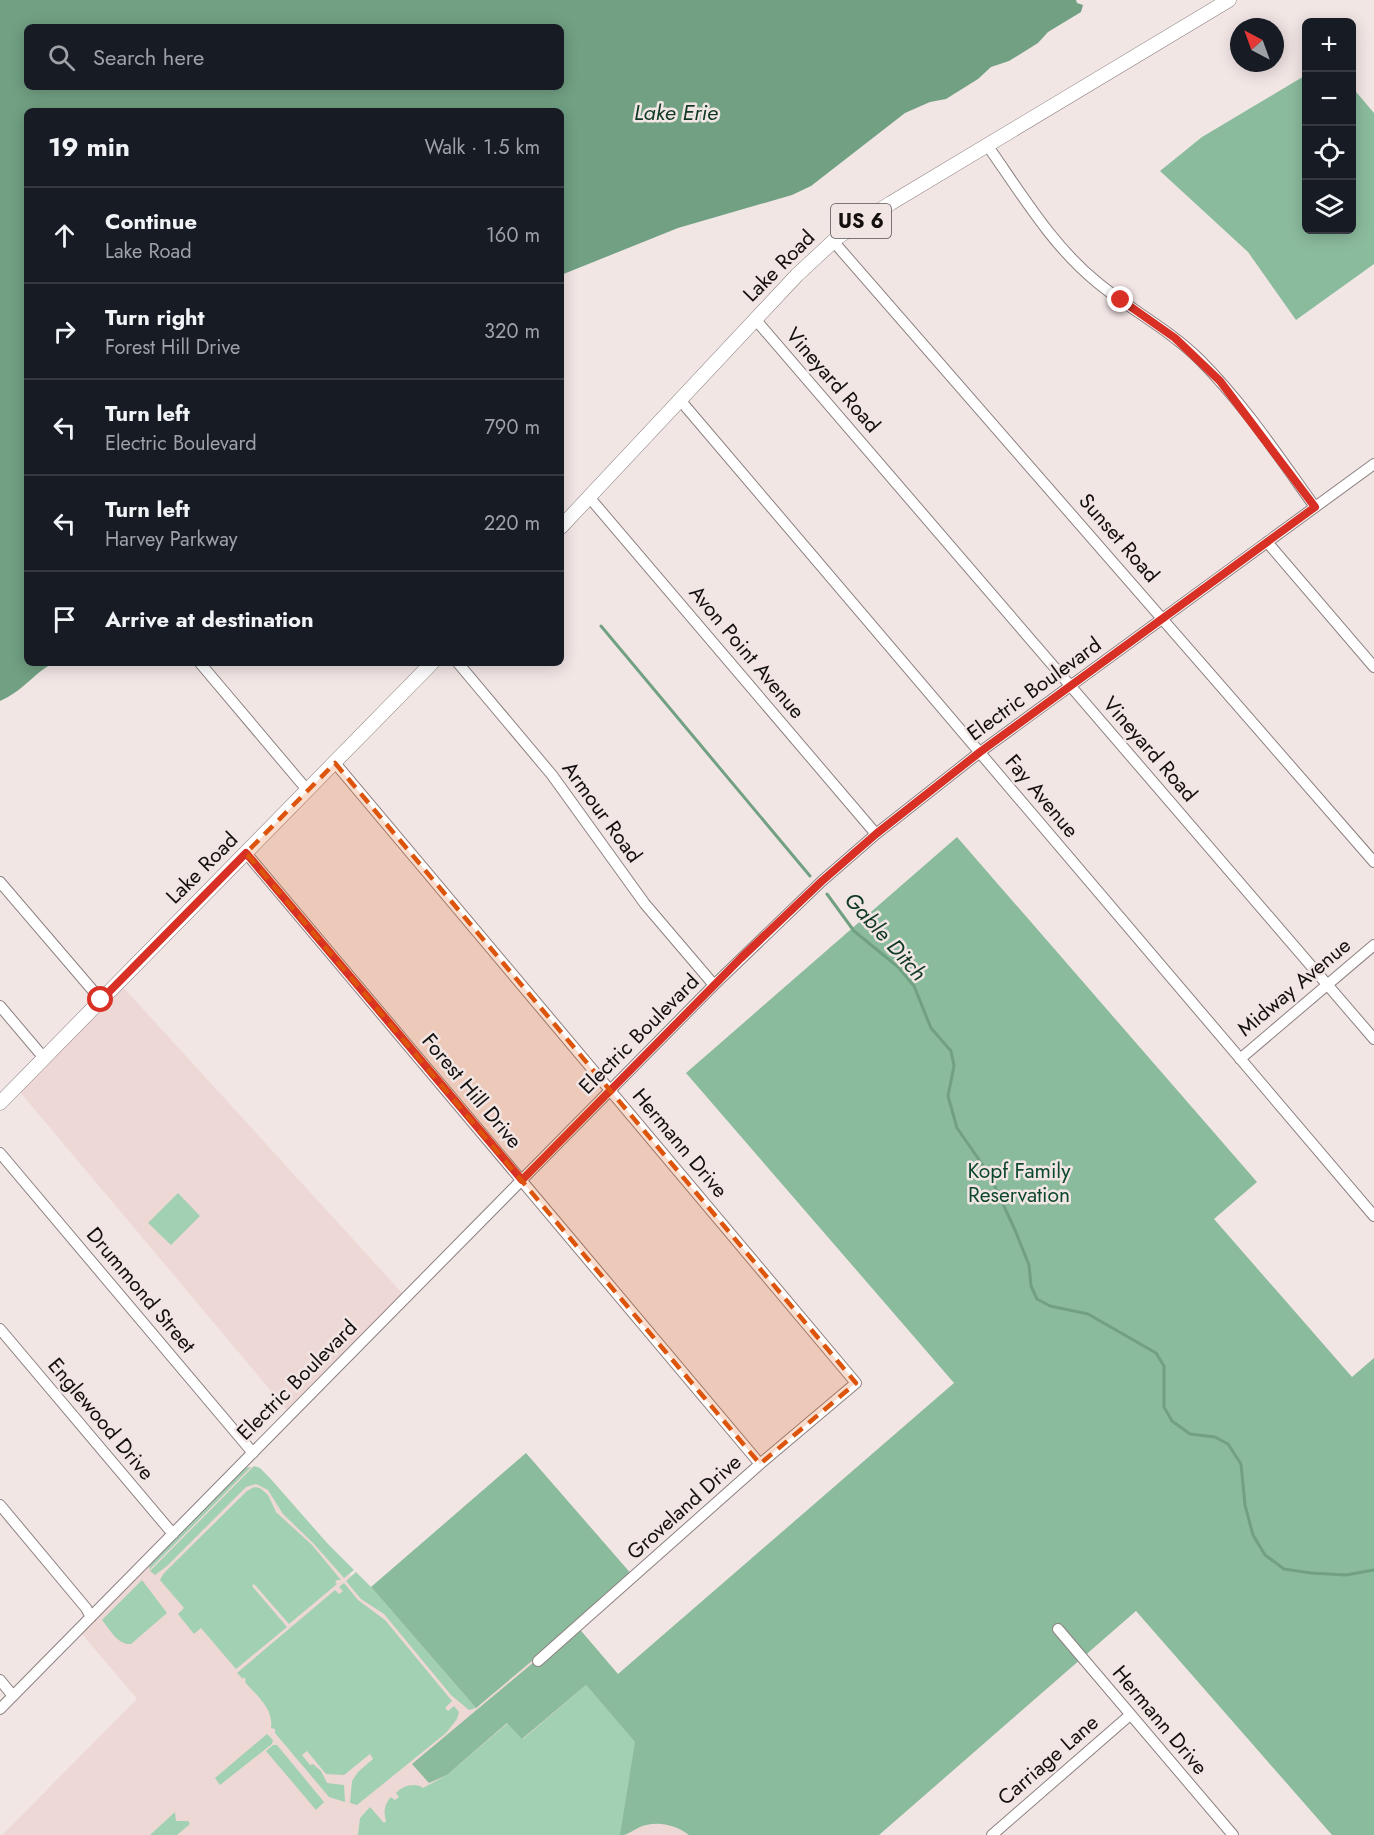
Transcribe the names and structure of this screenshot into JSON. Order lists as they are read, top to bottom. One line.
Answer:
{"streets":{"main road":["US 6","Lake Road"],"street":["Vineyard Road","Sunset Road","Avon Point Avenue","Electric Boulevard","Fay Avenue","Armour Road","Midway Avenue","Forest Hill Drive","Hermann Drive","Drummond Street","Englewood Drive","Groveland Drive","Carriage Lane"]},"crossings":[["Lake Road","Vineyard Road"],["Lake Road","Sunset Road"],["Lake Road","Avon Point Avenue"],["Lake Road","Fay Avenue"],["Lake Road","Forest Hill Drive"],["Lake Road","Hermann Drive"],["Vineyard Road","Electric Boulevard"],["Vineyard Road","Midway Avenue"],["Sunset Road","Electric Boulevard"],["Avon Point Avenue","Electric Boulevard"],["Electric Boulevard","Fay Avenue"],["Electric Boulevard","Armour Road"],["Electric Boulevard","Forest Hill Drive"],["Electric Boulevard","Hermann Drive"],["Electric Boulevard","Drummond Street"],["Electric Boulevard","Englewood Drive"],["Fay Avenue","Midway Avenue"],["Forest Hill Drive","Groveland Drive"],["Hermann Drive","Groveland Drive"],["Hermann Drive","Carriage Lane"]],"water":["Lake Erie","Gable Ditch"],"parks":["Kopf Family Reservation"],"north":"top left","page":{"map_buttons":["+","−"],"search":"Search here","heading":["19 min","Walk · 1.5 km"],"list":[["Continue","Lake Road","160 m"],["Turn right","Forest Hill Drive","320 m"],["Turn left","Electric Boulevard","790 m"],["Turn left","Harvey Parkway","220 m"],"Arrive at destination"]}}
